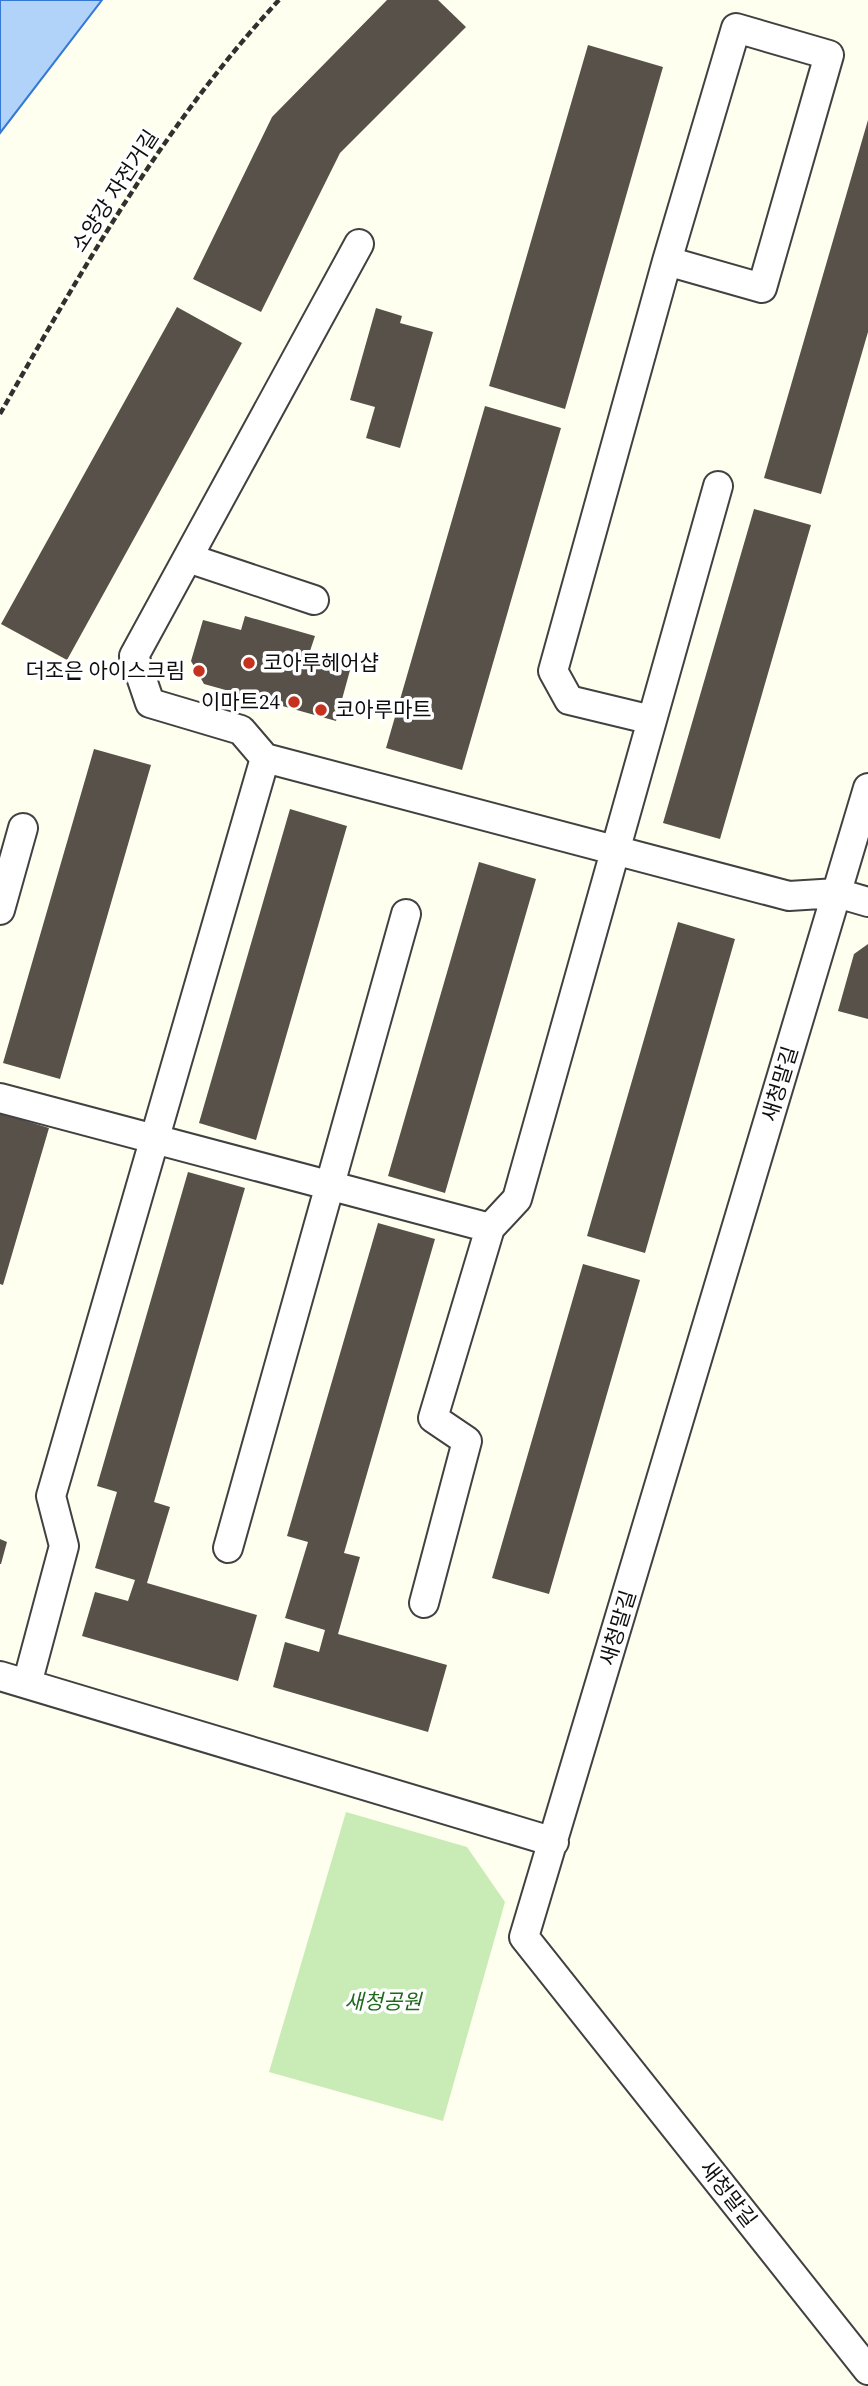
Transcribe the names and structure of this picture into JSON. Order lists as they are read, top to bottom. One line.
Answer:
{"streets":{"street":["새청말길"],"path":["소양강 자전거길"]},"parks":["새청공원"],"places":["코아루헤어샵","더조은 아이스크림","이마트24","코아루마트"]}
